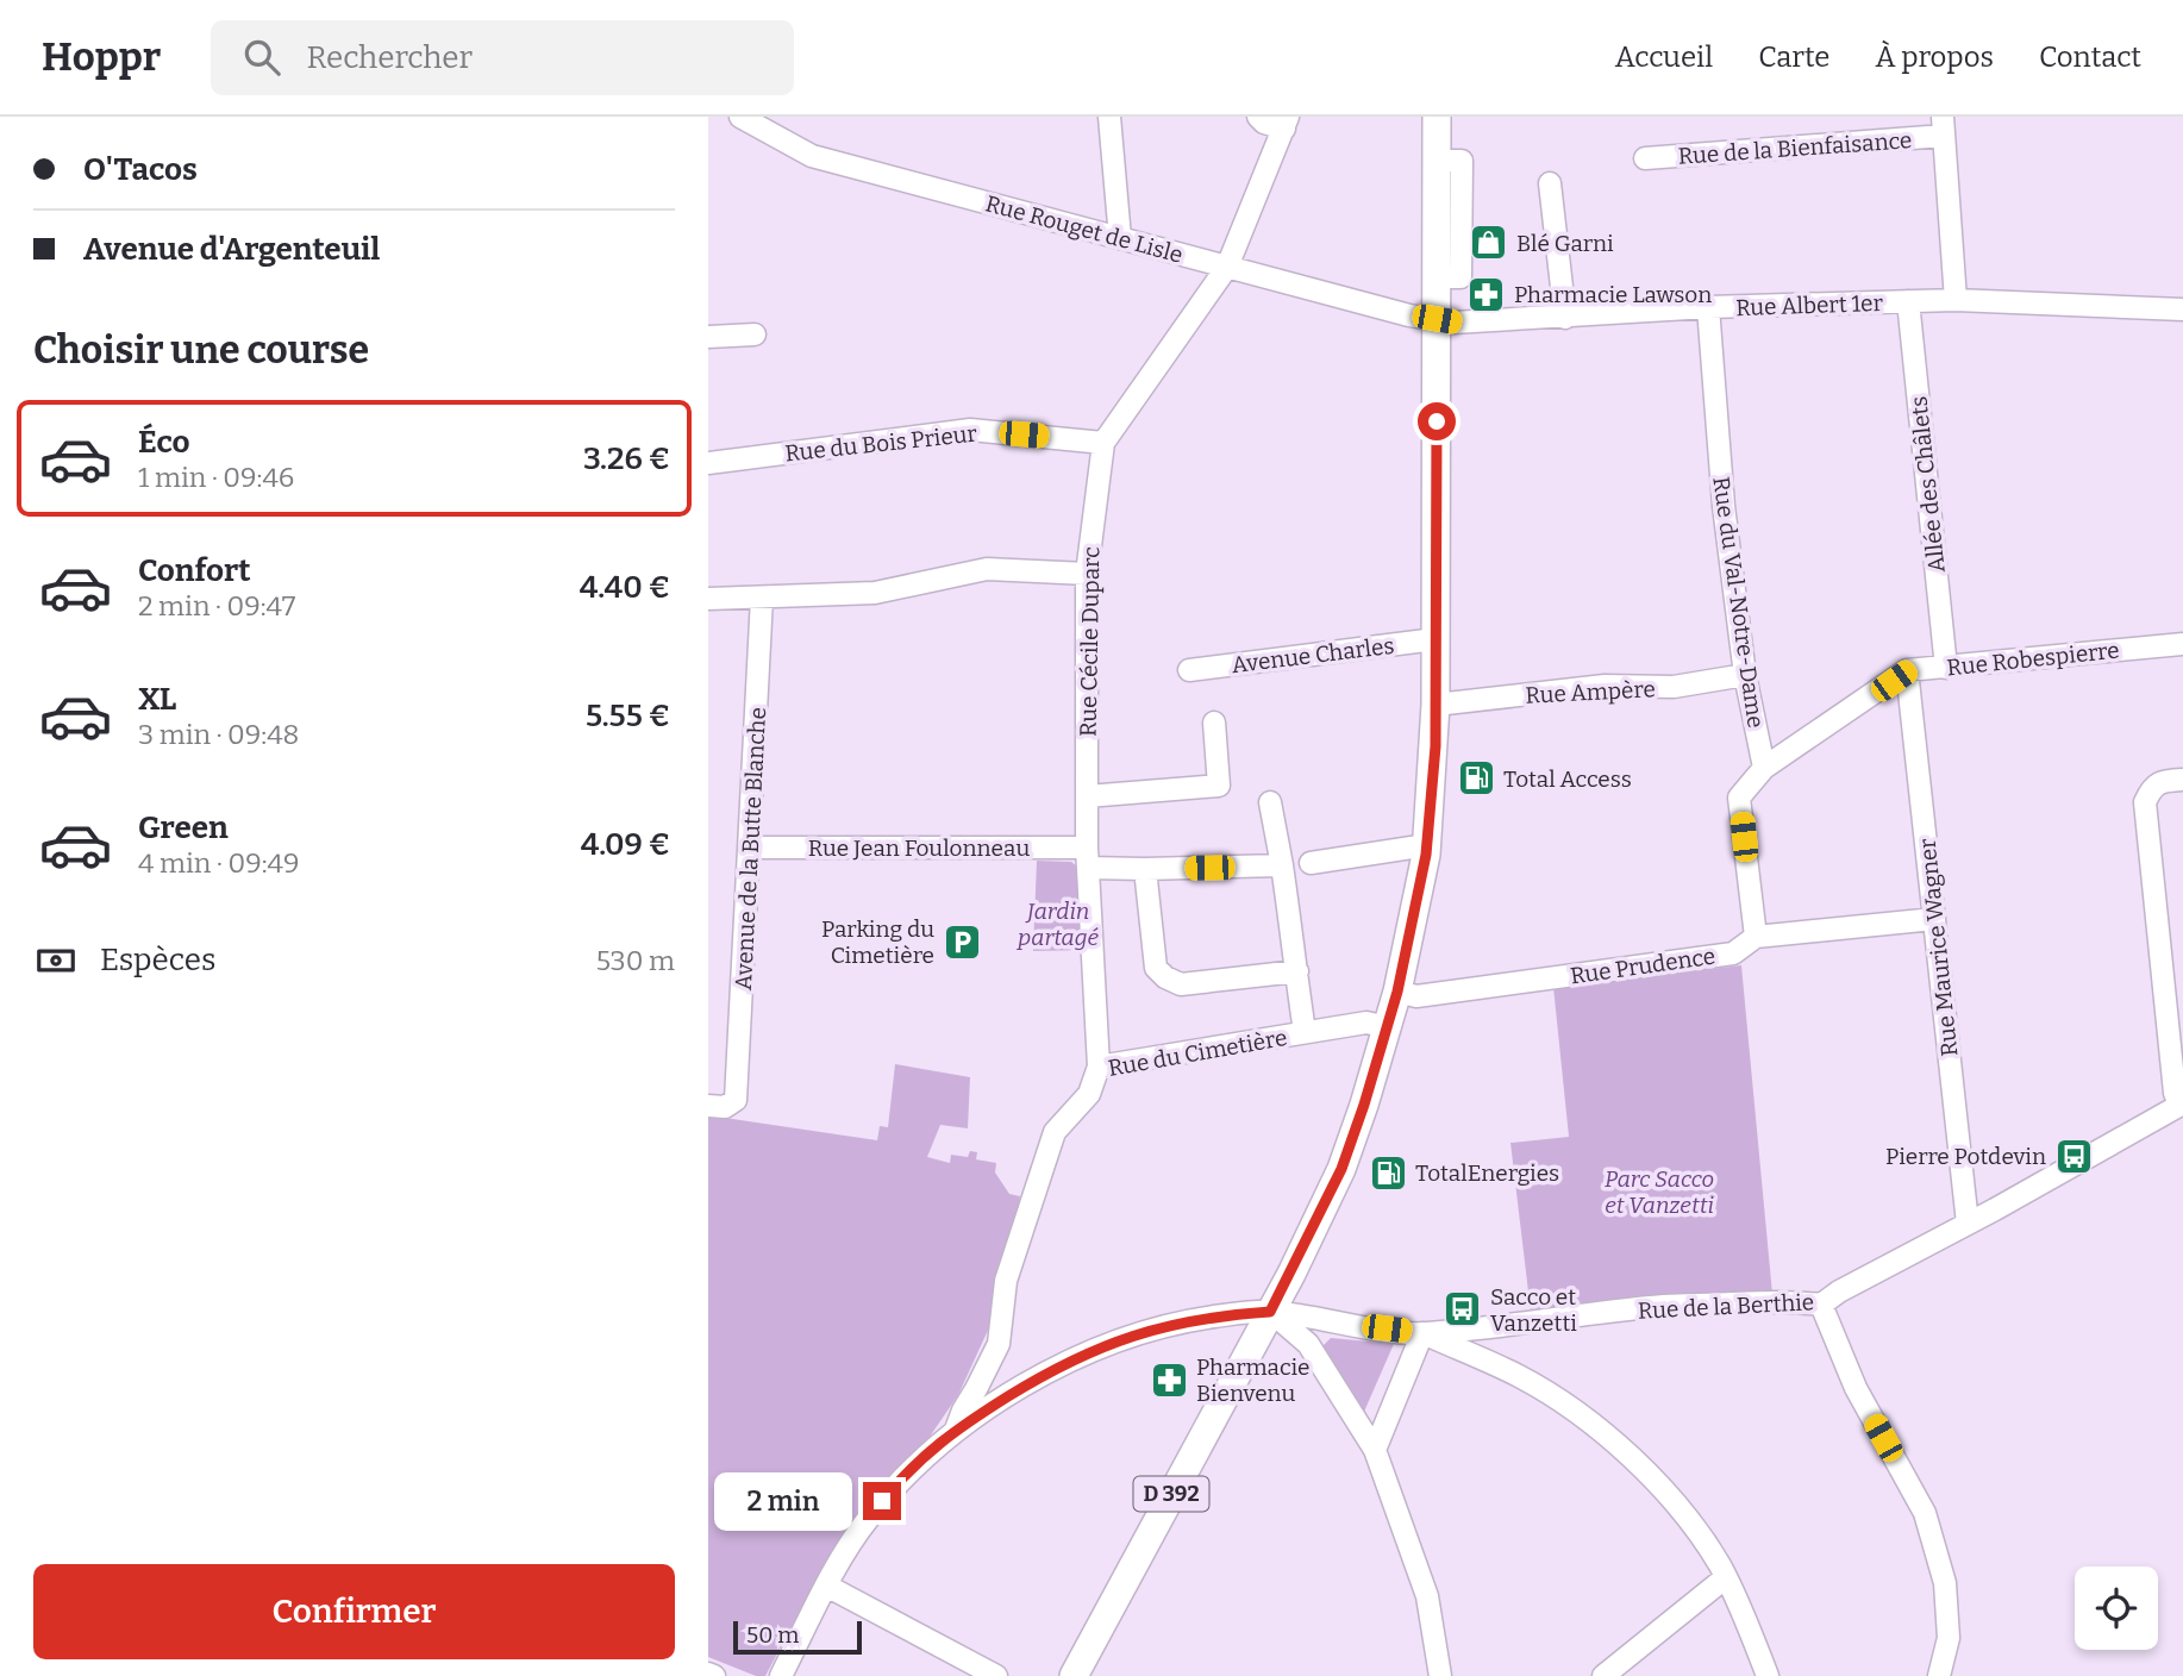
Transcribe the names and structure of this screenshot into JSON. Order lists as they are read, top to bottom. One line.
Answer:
{"streets":{"main road":["D 392"],"street":["Rue de la Bienfaisance","Rue Rouget de Lisle","Rue Albert 1er","Rue du Bois Prieur","Allée des Châlets","Rue du Val-Notre-Dame","Rue Cécile Duparc","Avenue Charles","Rue Robespierre","Rue Ampère","Rue Jean Foulonneau","Avenue de la Butte Blanche","Rue Maurice Wagner","Rue Prudence","Rue du Cimetière","Rue de la Berthie"]},"crossings":[["Rue Rouget de Lisle","Rue Albert 1er"],["Rue Rouget de Lisle","Rue Cécile Duparc"],["Rue Rouget de Lisle","D 392"],["Rue Albert 1er","Allée des Châlets"],["Rue Albert 1er","Rue du Val-Notre-Dame"],["Rue Albert 1er","D 392"],["Rue du Bois Prieur","Rue Cécile Duparc"],["Allée des Châlets","Rue Robespierre"],["Rue du Val-Notre-Dame","Rue Ampère"],["Rue Cécile Duparc","Rue Jean Foulonneau"],["Rue Cécile Duparc","Rue du Cimetière"],["Avenue Charles","D 392"],["Rue Robespierre","Rue Maurice Wagner"],["Rue Ampère","D 392"],["Rue Jean Foulonneau","Avenue de la Butte Blanche"],["Rue Maurice Wagner","Rue Prudence"],["Rue Maurice Wagner","Rue de la Berthie"],["Rue Prudence","D 392"],["Rue du Cimetière","Rue de la Berthie"],["Rue du Cimetière","D 392"],["Rue de la Berthie","D 392"]],"parks":["Jardin partagé","Parc Sacco et Vanzetti"],"places":{"shop":["Blé Garni"],"pharmacy":["Pharmacie Lawson","Pharmacie Bienvenu"],"fuel station":["Total Access","TotalEnergies"],"parking":["Parking du Cimetière"],"bus stop":["Pierre Potdevin","Sacco et Vanzetti"]},"scale_bar":"50 m","page":{"header":"Hoppr","search":"Rechercher","nav":["Accueil","Carte","À propos","Contact"],"banner":["O'Tacos","Avenue d'Argenteuil"],"heading":"Choisir une course","list":[{"name":"Éco","note":"1 min · 09:46","value":"3.26 €"},{"name":"Confort","note":"2 min · 09:47","value":"4.40 €"},{"name":"XL","note":"3 min · 09:48","value":"5.55 €"},{"name":"Green","note":"4 min · 09:49","value":"4.09 €"}],"pay":["Espèces","530 m"],"bubble":"2 min","buttons":"Confirmer","scale":"50 m"}}
